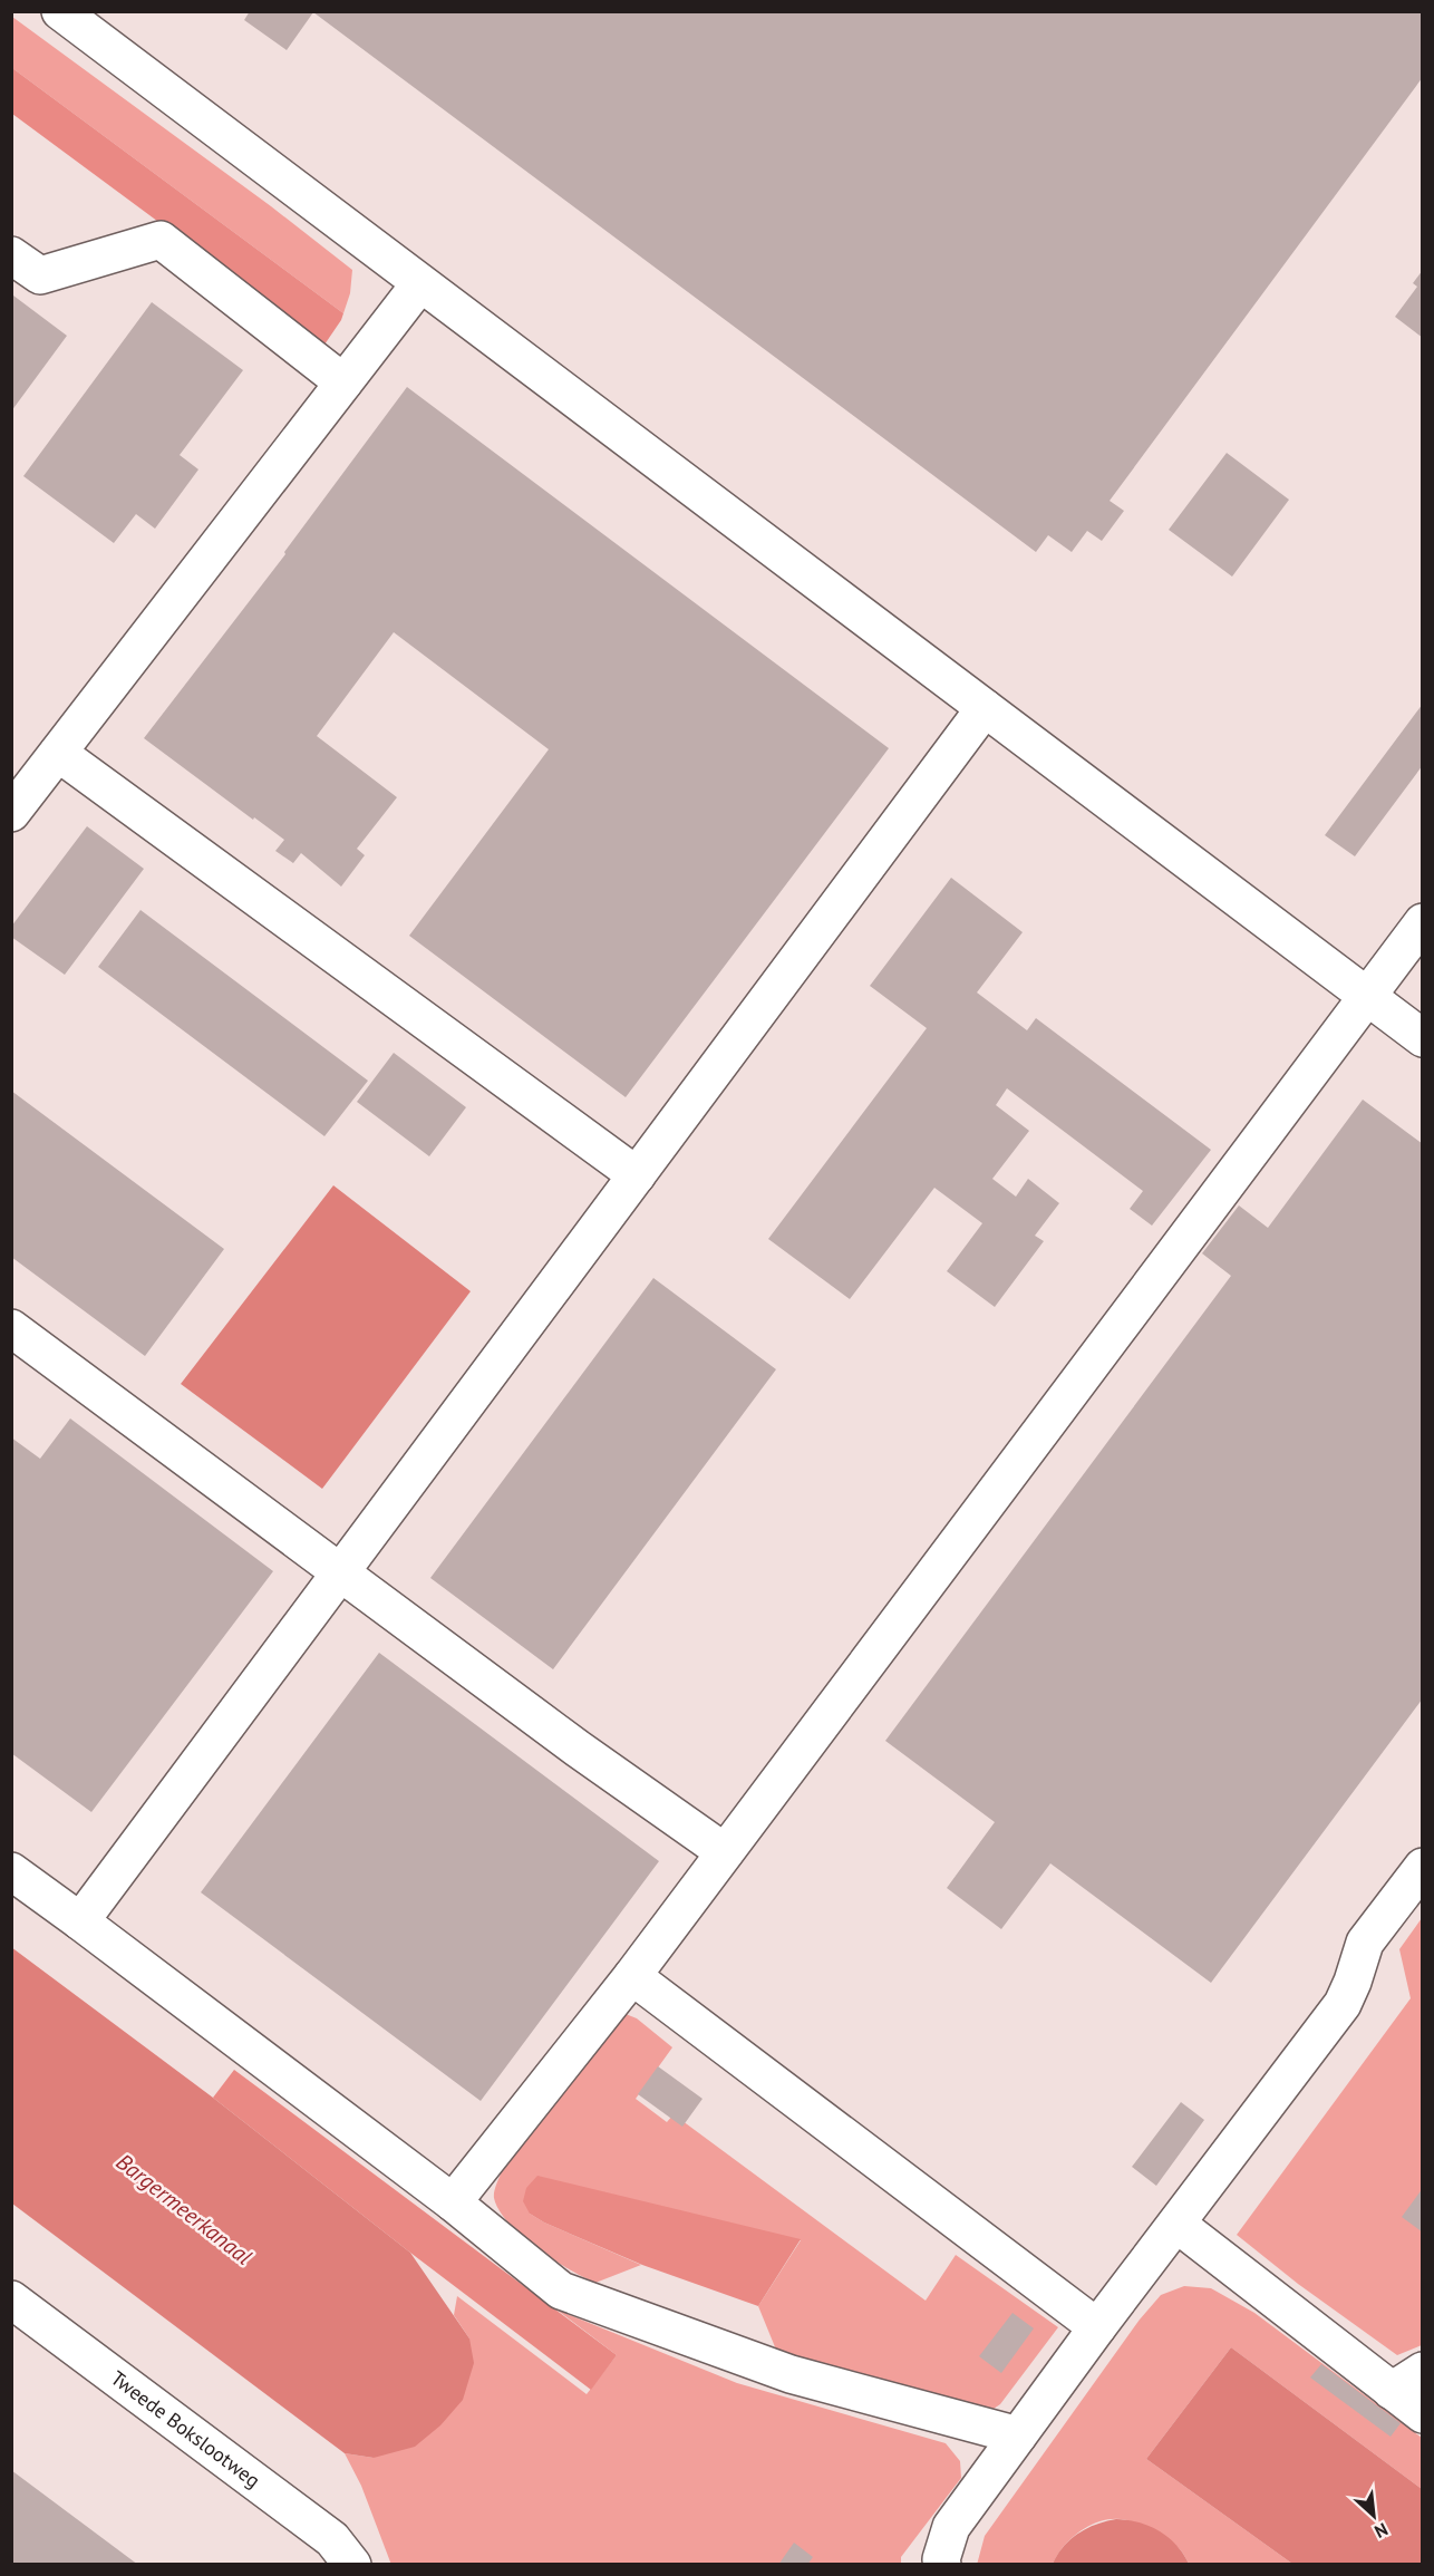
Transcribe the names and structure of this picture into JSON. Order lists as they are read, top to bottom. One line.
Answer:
{"streets":{"street":["Tweede Bokslootweg"]},"water":["Bargermeerkanaal"],"north":"bottom right"}
